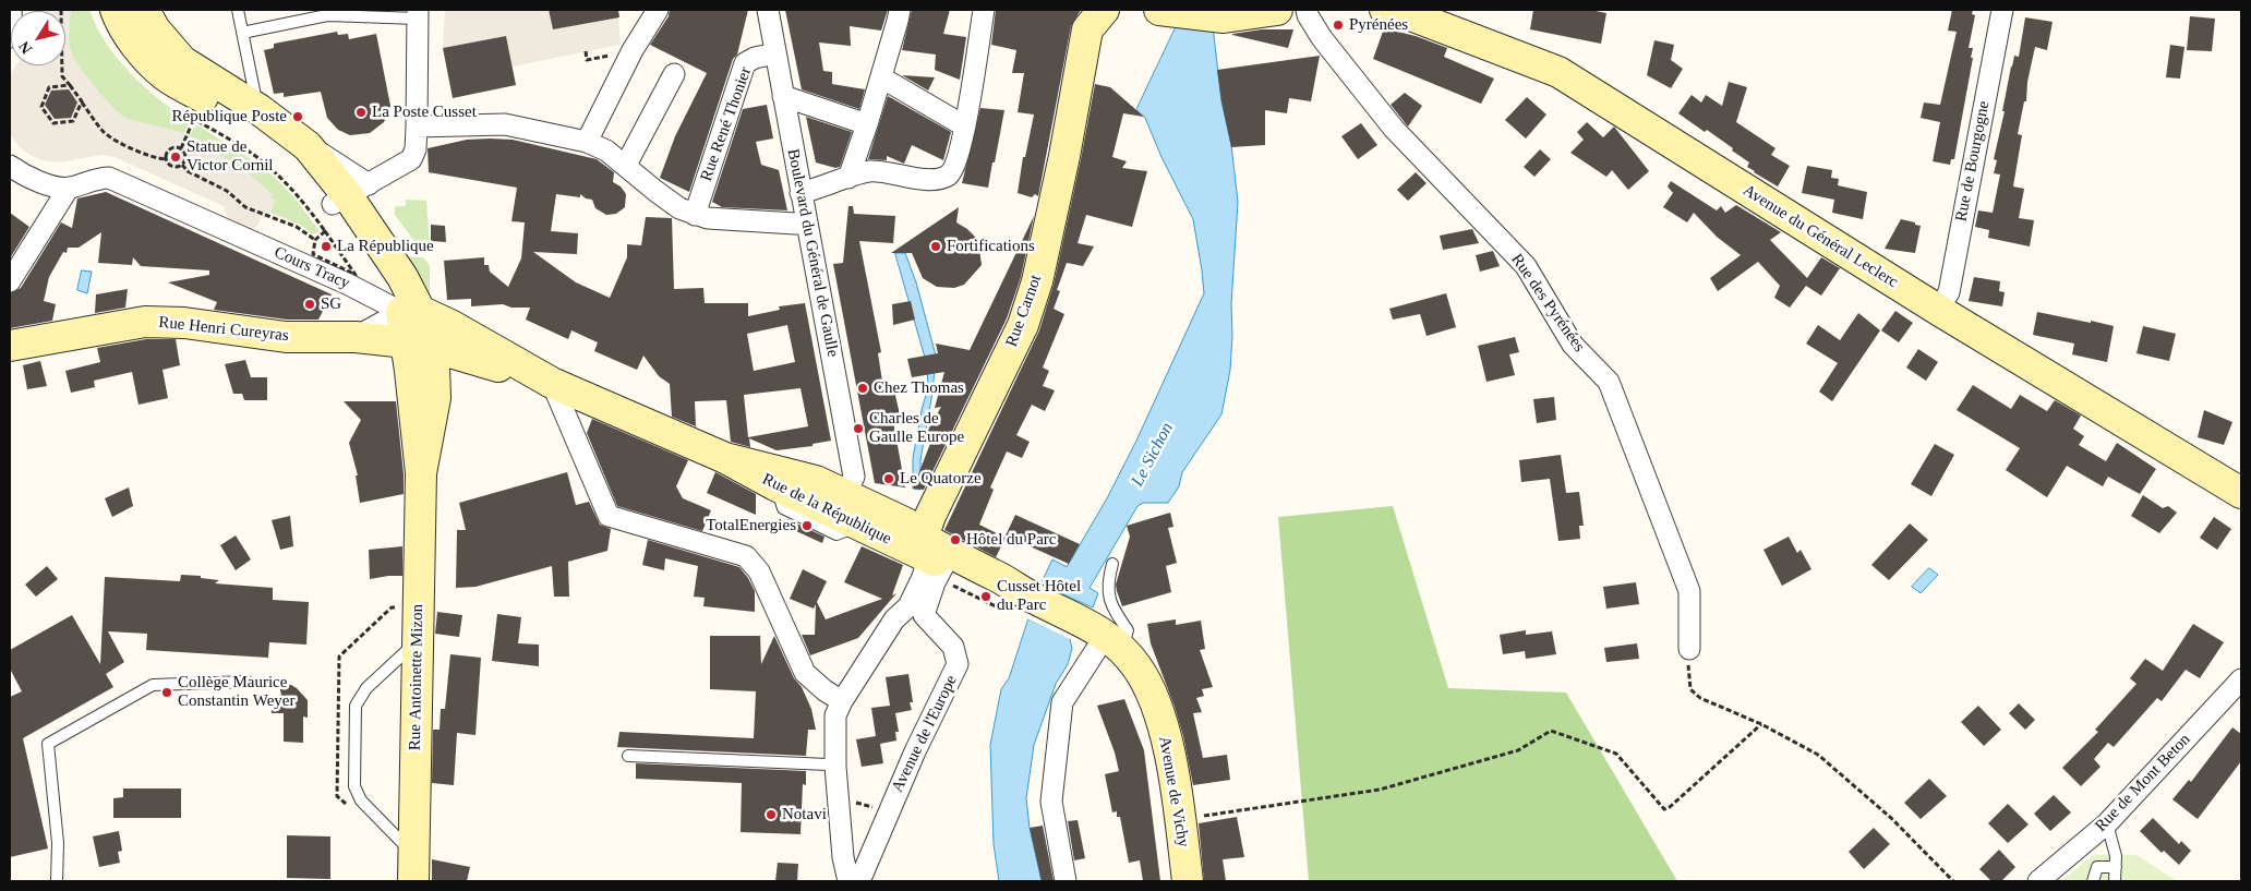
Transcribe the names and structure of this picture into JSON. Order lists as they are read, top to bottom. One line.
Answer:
{"streets":{"main road":["Avenue du Général Leclerc","Rue Carnot","Rue Henri Cureyras","Rue de la République","Rue Antoinette Mizon","Avenue de Vichy"],"street":["Rue René Thonier","Rue de Bourgogne","Boulevard du Général de Gaulle","Cours Tracy","Rue des Pyrénées","Avenue de l'Europe","Rue de Mont Beton"]},"crossings":[["Rue René Thonier","Boulevard du Général de Gaulle"],["Rue de Bourgogne","Avenue du Général Leclerc"],["Boulevard du Général de Gaulle","Rue de la République"],["Cours Tracy","Rue de la République"],["Rue Carnot","Rue de la République"],["Rue Carnot","Avenue de Vichy"],["Rue Henri Cureyras","Rue de la République"],["Rue Henri Cureyras","Rue Antoinette Mizon"],["Rue de la République","Rue Antoinette Mizon"],["Rue de la République","Avenue de Vichy"]],"water":["Le Sichon"],"places":["Pyrénées","La Poste Cusset","République Poste","Statue de Victor Cornil","La République","Fortifications","SG","Chez Thomas","Charles de Gaulle Europe","Le Quatorze","TotalEnergies","Hôtel du Parc","Cusset Hôtel du Parc","Collège Maurice Constantin Weyer","Notavi"],"north":"bottom left"}
